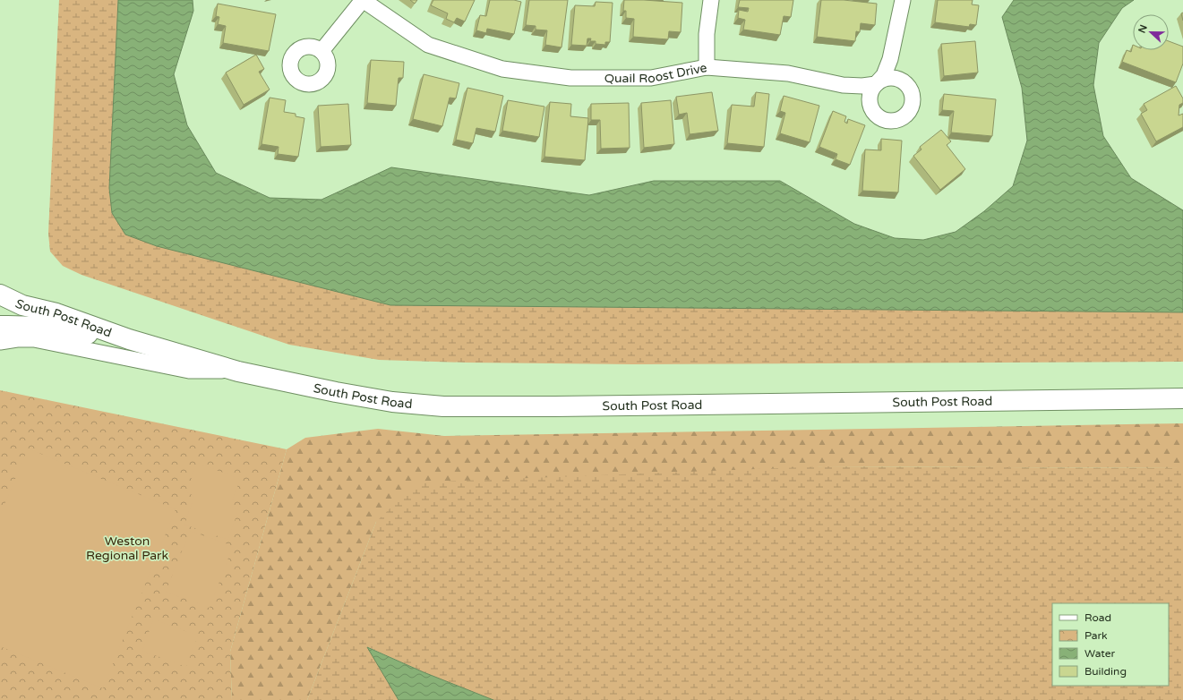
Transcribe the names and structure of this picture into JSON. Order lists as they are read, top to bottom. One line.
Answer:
{"streets":{"street":["Quail Roost Drive","South Post Road"]},"parks":["Weston Regional Park"],"legend":["Road","Park","Water","Building"],"north":"left"}
